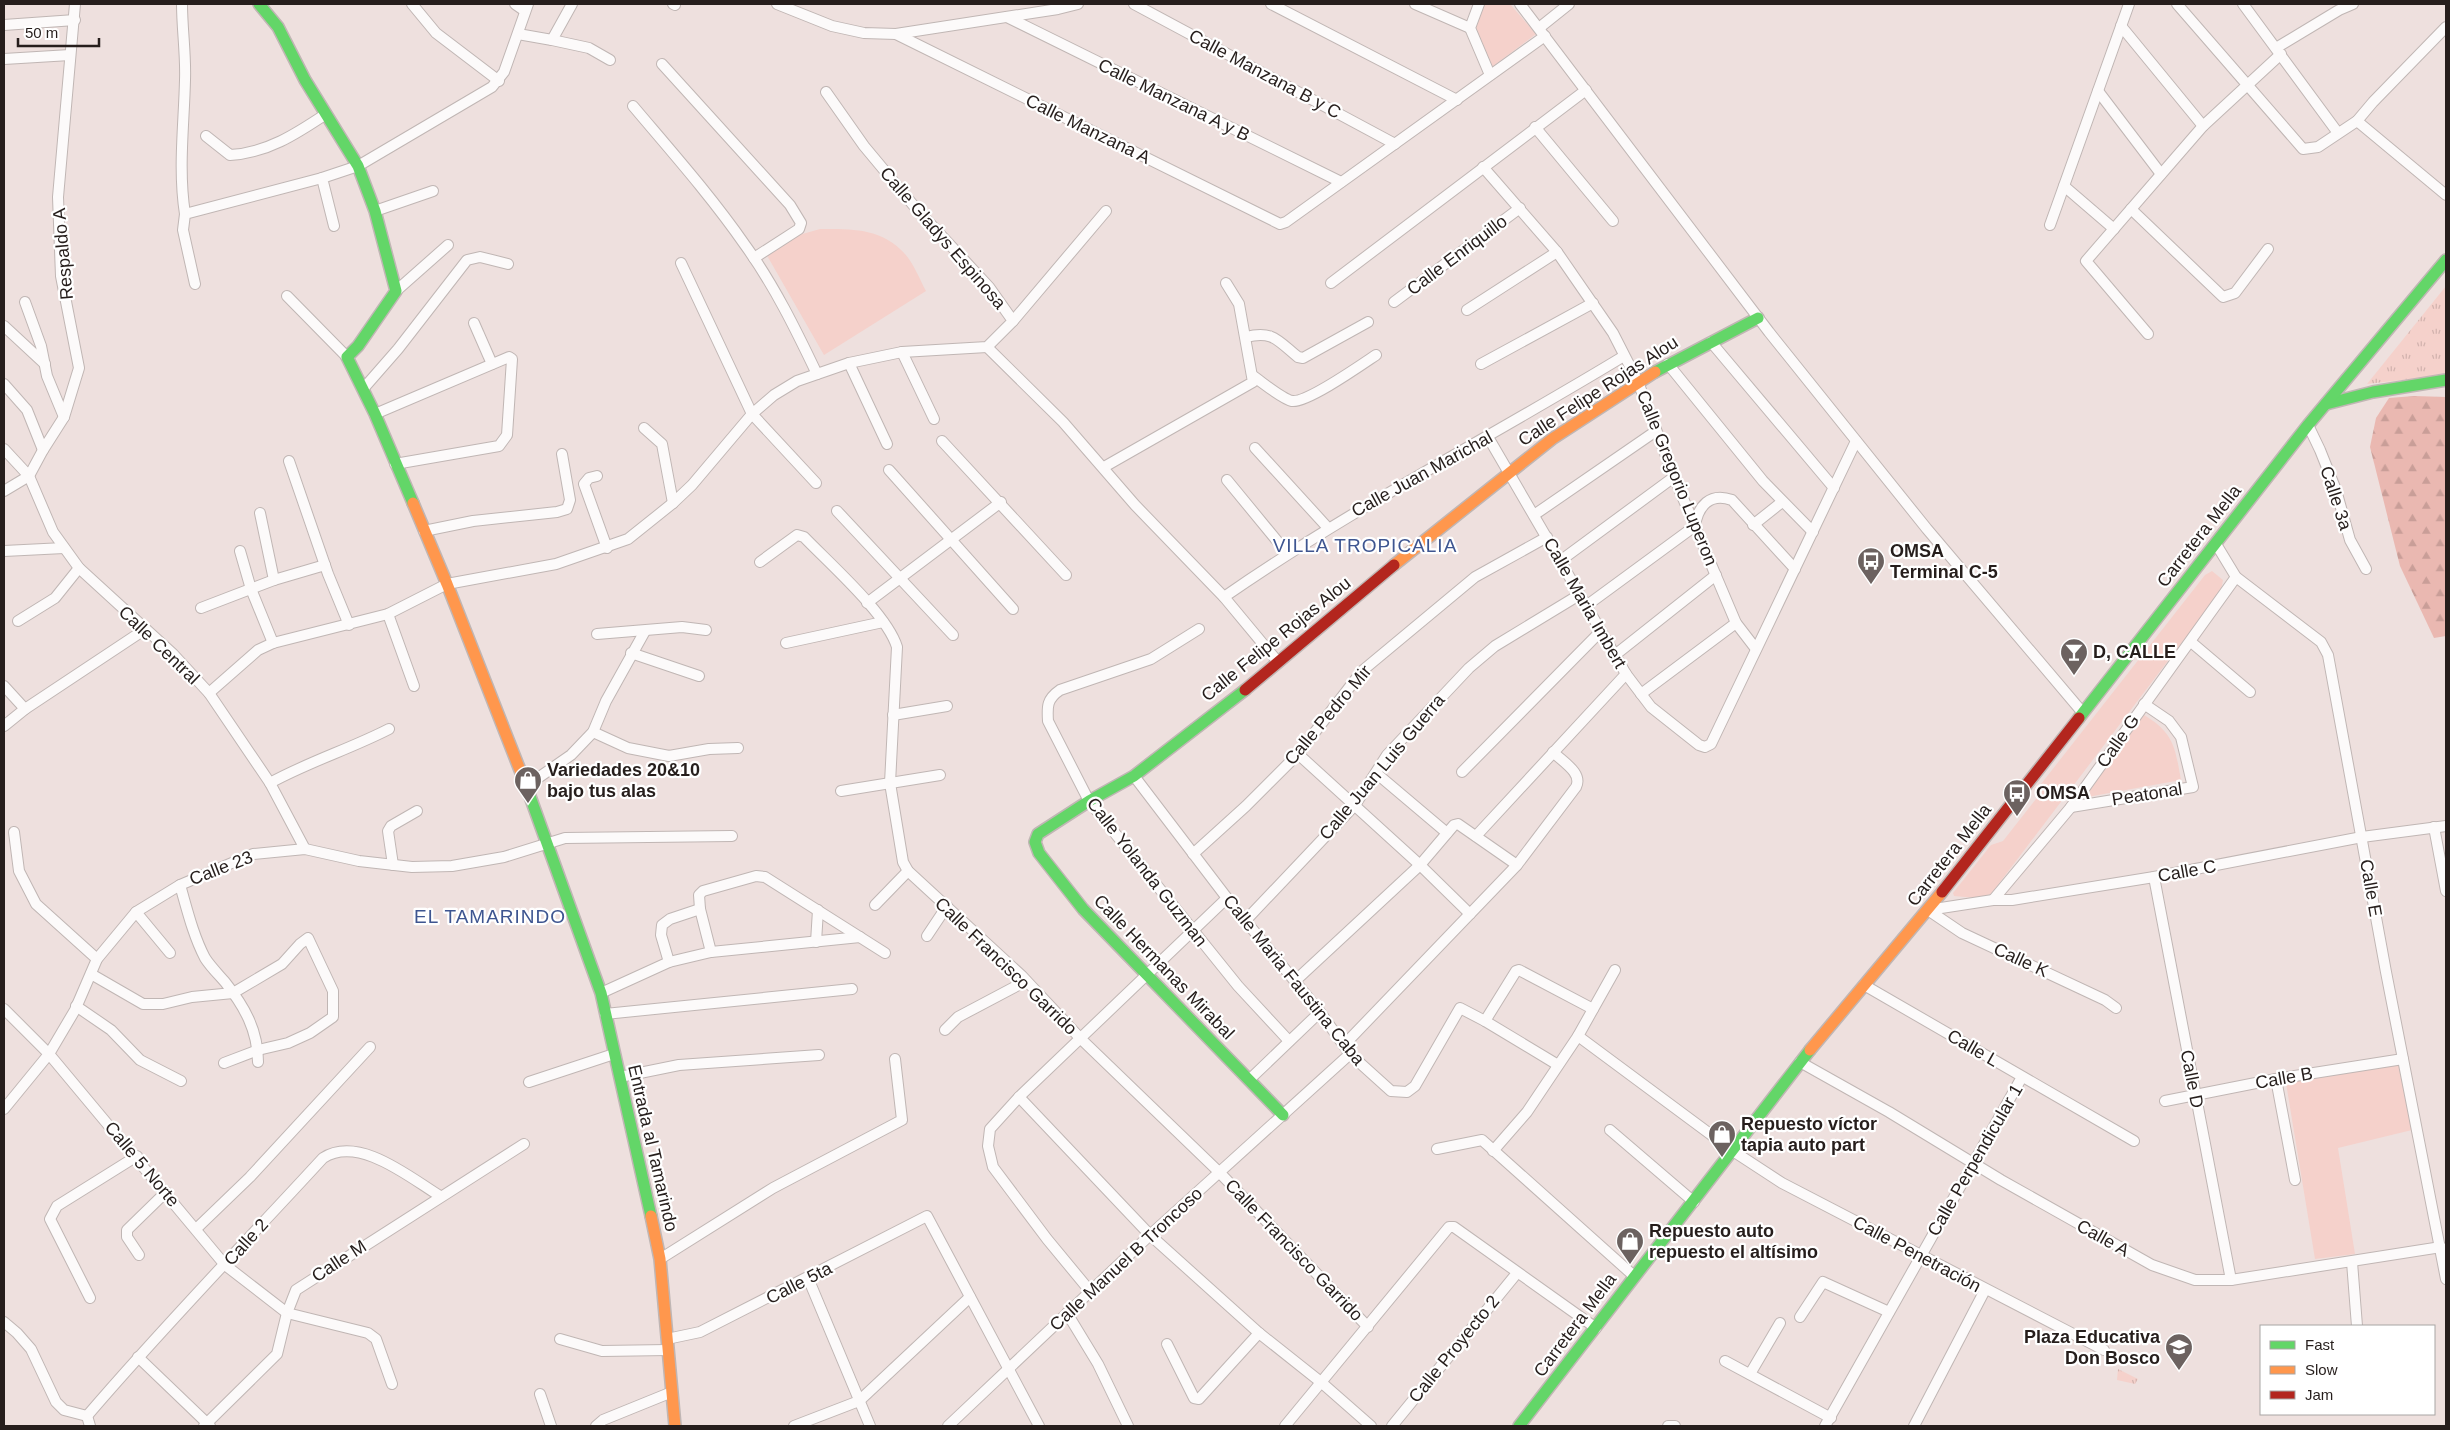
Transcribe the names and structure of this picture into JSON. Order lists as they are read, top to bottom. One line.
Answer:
{"streets":{"street":["Calle Manzana B y C","Calle Manzana A y B","Calle Manzana A","Calle Gladys Espinosa","Respaldo A","Calle Enriquillo","Calle Felipe Rojas Alou","Calle Juan Marichal","Calle Gregorio Luperon","Calle 3a","Carretera Mella","Calle Maria Imbert","Calle Central","Calle Pedro Mir","Calle G","Calle Juan Luis Guerra","Peatonal","Calle 23","Calle C","Calle Yolanda Guzman","Calle E","Calle K","Calle Francisco Garrido","Calle Hermanas Mirabal","Calle Maria Faustina Caba","Calle L","Calle B","Calle D","Entrada al Tamarindo","Calle Perpendicular 1","Calle 5 Norte","Calle A","Calle 2","Calle Penetración","Calle Manuel B Troncoso","Calle M","Calle 5ta","Calle Proyecto 2"]},"crossings":[["Calle Manzana A y B","Calle Manzana A"],["Respaldo A","Calle Central"],["Calle Enriquillo","Calle Gregorio Luperon"],["Calle Felipe Rojas Alou","Calle Gregorio Luperon"],["Calle Felipe Rojas Alou","Calle Maria Imbert"],["Calle Felipe Rojas Alou","Calle Yolanda Guzman"],["Calle Felipe Rojas Alou","Calle Hermanas Mirabal"],["Calle Felipe Rojas Alou","Calle Maria Faustina Caba"],["Calle Juan Marichal","Calle Gregorio Luperon"],["Calle Juan Marichal","Calle Maria Imbert"],["Calle Gregorio Luperon","Calle Maria Imbert"],["Calle 3a","Carretera Mella"],["Carretera Mella","Calle C"],["Carretera Mella","Calle E"],["Carretera Mella","Calle K"],["Carretera Mella","Calle L"],["Carretera Mella","Calle A"],["Carretera Mella","Calle Penetración"],["Calle Maria Imbert","Calle Pedro Mir"],["Calle Maria Imbert","Calle Juan Luis Guerra"],["Calle Central","Calle 23"],["Calle Pedro Mir","Calle Maria Faustina Caba"],["Calle G","Peatonal"],["Calle G","Calle C"],["Calle G","Calle E"],["Calle Juan Luis Guerra","Calle Maria Faustina Caba"],["Calle 23","Entrada al Tamarindo"],["Calle 23","Calle 5 Norte"],["Calle C","Calle E"],["Calle C","Calle K"],["Calle C","Calle D"],["Calle E","Calle B"],["Calle E","Calle A"],["Calle Francisco Garrido","Calle Manuel B Troncoso"],["Calle Hermanas Mirabal","Calle Manuel B Troncoso"],["Calle Maria Faustina Caba","Calle Manuel B Troncoso"],["Calle L","Calle Perpendicular 1"],["Calle B","Calle D"],["Calle D","Calle A"],["Entrada al Tamarindo","Calle 5ta"],["Calle Perpendicular 1","Calle A"],["Calle Perpendicular 1","Calle Penetración"],["Calle 5 Norte","Calle 2"],["Calle 5 Norte","Calle M"],["Calle 2","Calle M"]],"districts":["VILLA TROPICALIA","EL TAMARINDO"],"places":{"bus stop":["OMSA Terminal C-5","OMSA"],"bar":["D, CALLE"],"shop":["Variedades 20&10 bajo tus alas","Repuesto víctor tapia auto part","Repuesto auto repuesto el altísimo"],"school or university":["Plaza Educativa Don Bosco"]},"legend":["Fast","Slow","Jam"],"scale_bar":"50 m"}
